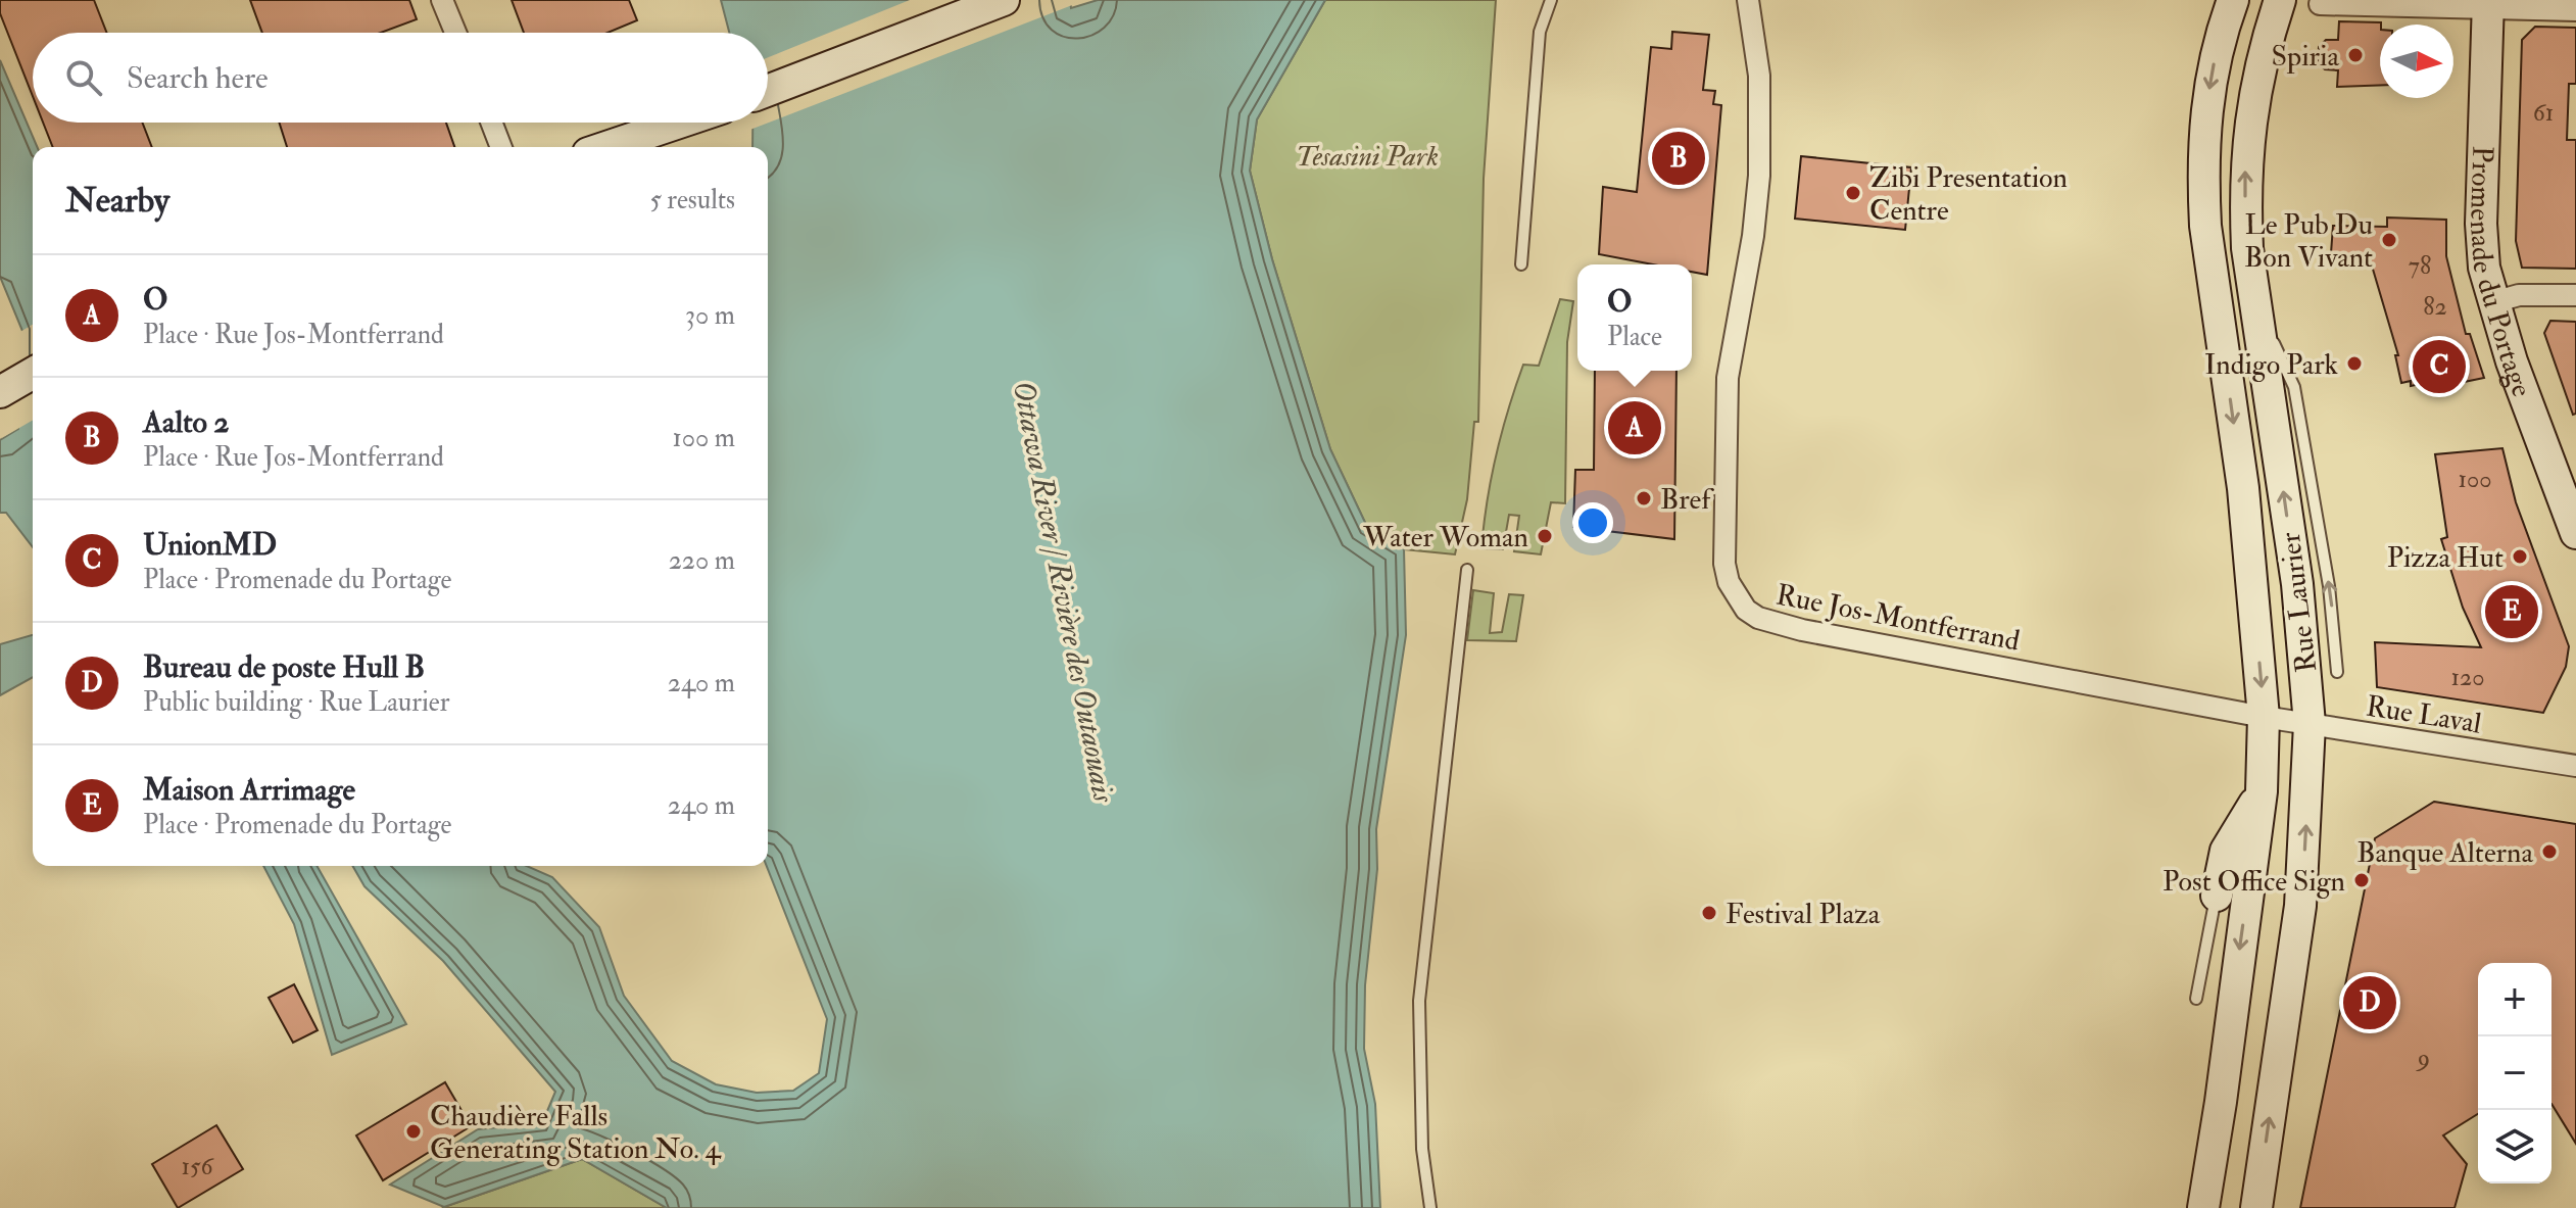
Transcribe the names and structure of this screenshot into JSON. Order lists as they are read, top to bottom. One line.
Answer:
{"streets":{"main road":["Promenade du Portage","Rue Laurier"],"street":["Rue Jos-Montferrand","Rue Laval"]},"crossings":[["Rue Laurier","Rue Jos-Montferrand"],["Rue Laurier","Rue Laval"],["Rue Jos-Montferrand","Rue Laval"]],"water":["Ottawa River / Rivière des Outaouais"],"parks":["Tesasini Park"],"places":["Spiria","Zibi Presentation Centre","Le Pub Du Bon Vivant","Indigo Park","Bref","Water Woman","Pizza Hut","Banque Alterna","Post Office Sign","Festival Plaza","Chaudière Falls Generating Station No. 4"],"house_numbers":["61","78","82","100","120","9","156"],"north":"right","page":{"search":"Search here","pins":["B","C","A","E","D"],"heading":["Nearby","5 results"],"list":[{"mark":"A","name":"O","note":"Place · Rue Jos-Montferrand","value":"30 m"},{"mark":"B","name":"Aalto 2","note":"Place · Rue Jos-Montferrand","value":"100 m"},{"mark":"C","name":"UnionMD","note":"Place · Promenade du Portage","value":"220 m"},{"mark":"D","name":"Bureau de poste Hull B","note":"Public building · Rue Laurier","value":"240 m"},{"mark":"E","name":"Maison Arrimage","note":"Place · Promenade du Portage","value":"240 m"}],"popup":["O","Place"],"map_buttons":["+","−"]}}
